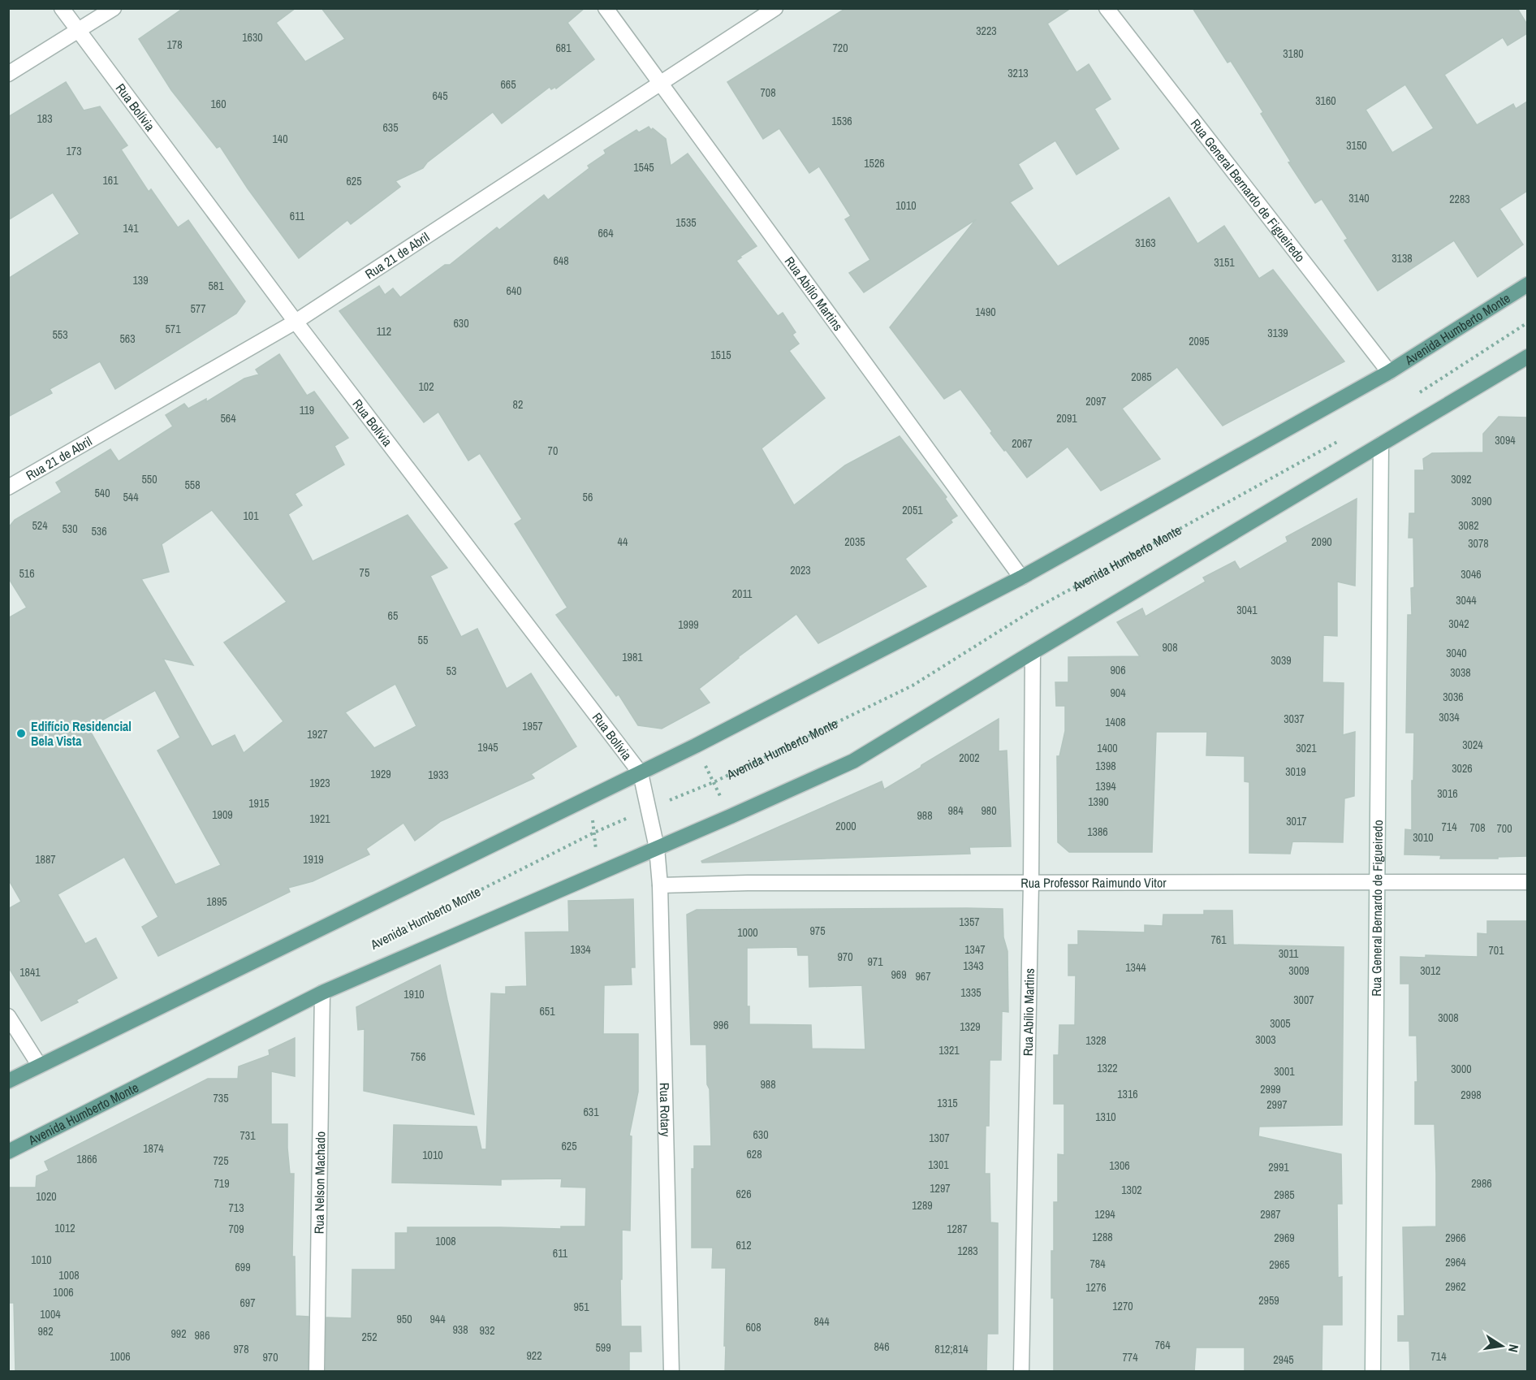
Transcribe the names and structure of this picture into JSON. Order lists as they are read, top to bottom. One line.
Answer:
{"streets":{"main road":["Avenida Humberto Monte"],"street":["Rua Bolívia","Rua General Bernardo de Figueiredo","Rua 21 de Abril","Rua Abílio Martins","Rua Professor Raimundo Vitor","Rua Rotary","Rua Nelson Machado"]},"crossings":[["Rua Bolívia","Rua 21 de Abril"],["Rua Bolívia","Avenida Humberto Monte"],["Rua Bolívia","Rua Rotary"],["Rua General Bernardo de Figueiredo","Avenida Humberto Monte"],["Rua General Bernardo de Figueiredo","Rua Professor Raimundo Vitor"],["Rua 21 de Abril","Rua Abílio Martins"],["Rua Abílio Martins","Avenida Humberto Monte"],["Rua Abílio Martins","Rua Professor Raimundo Vitor"],["Avenida Humberto Monte","Rua Rotary"],["Avenida Humberto Monte","Rua Nelson Machado"],["Rua Professor Raimundo Vitor","Rua Rotary"]],"places":["Edifício Residencial Bela Vista"],"house_numbers":["3223","1630","178","681","720","3180","3213","665","708","645","3160","160","183","1536","635","140","3150","173","1526","1545","161","625","3140","2283","1010","611","1535","141","664","3163","3138","648","3151","139","581","640","577","1490","630","571","112","3139","553","563","2095","1515","2085","102","2097","82","119","564","2091","3094","2067","70","550","3092","558","540","544","56","3090","2051","101","524","3082","530","536","44","2035","2090","3078","2023","75","516","3046","2011","3044","3041","65","3042","1999","55","908","3040","1981","3039","906","53","3038","904","3036","3034","3037","1408","1957","1927","3024","1945","1400","3021","2002","1398","3026","3019","1929","1933","1923","1394","3016","1390","1915","984","980","1909","988","1921","3017","2000","714","708","700","1386","3010","1887","1919","1895","1357","975","1000","761","1934","1347","701","3011","970","971","1343","1344","3009","3012","1841","969","967","1335","1910","3007","651","3008","3005","996","1329","3003","1328","1321","756","1322","3000","3001","988","2999","1316","2998","735","1315","2997","631","1310","630","731","1307","625","1874","628","1010","1866","725","1301","1306","2991","719","2986","1297","1302","626","2985","1020","1289","713","1294","2987","1012","709","1287","1288","2969","2966","1008","612","1283","611","1010","2964","784","2965","699","1008","2962","1276","1006","2959","697","1270","951","1004","950","944","844","608","938","932","982","992","986","252","764","846","599","978","812;814","922","1006","714","970","774","2945"],"north":"right"}
